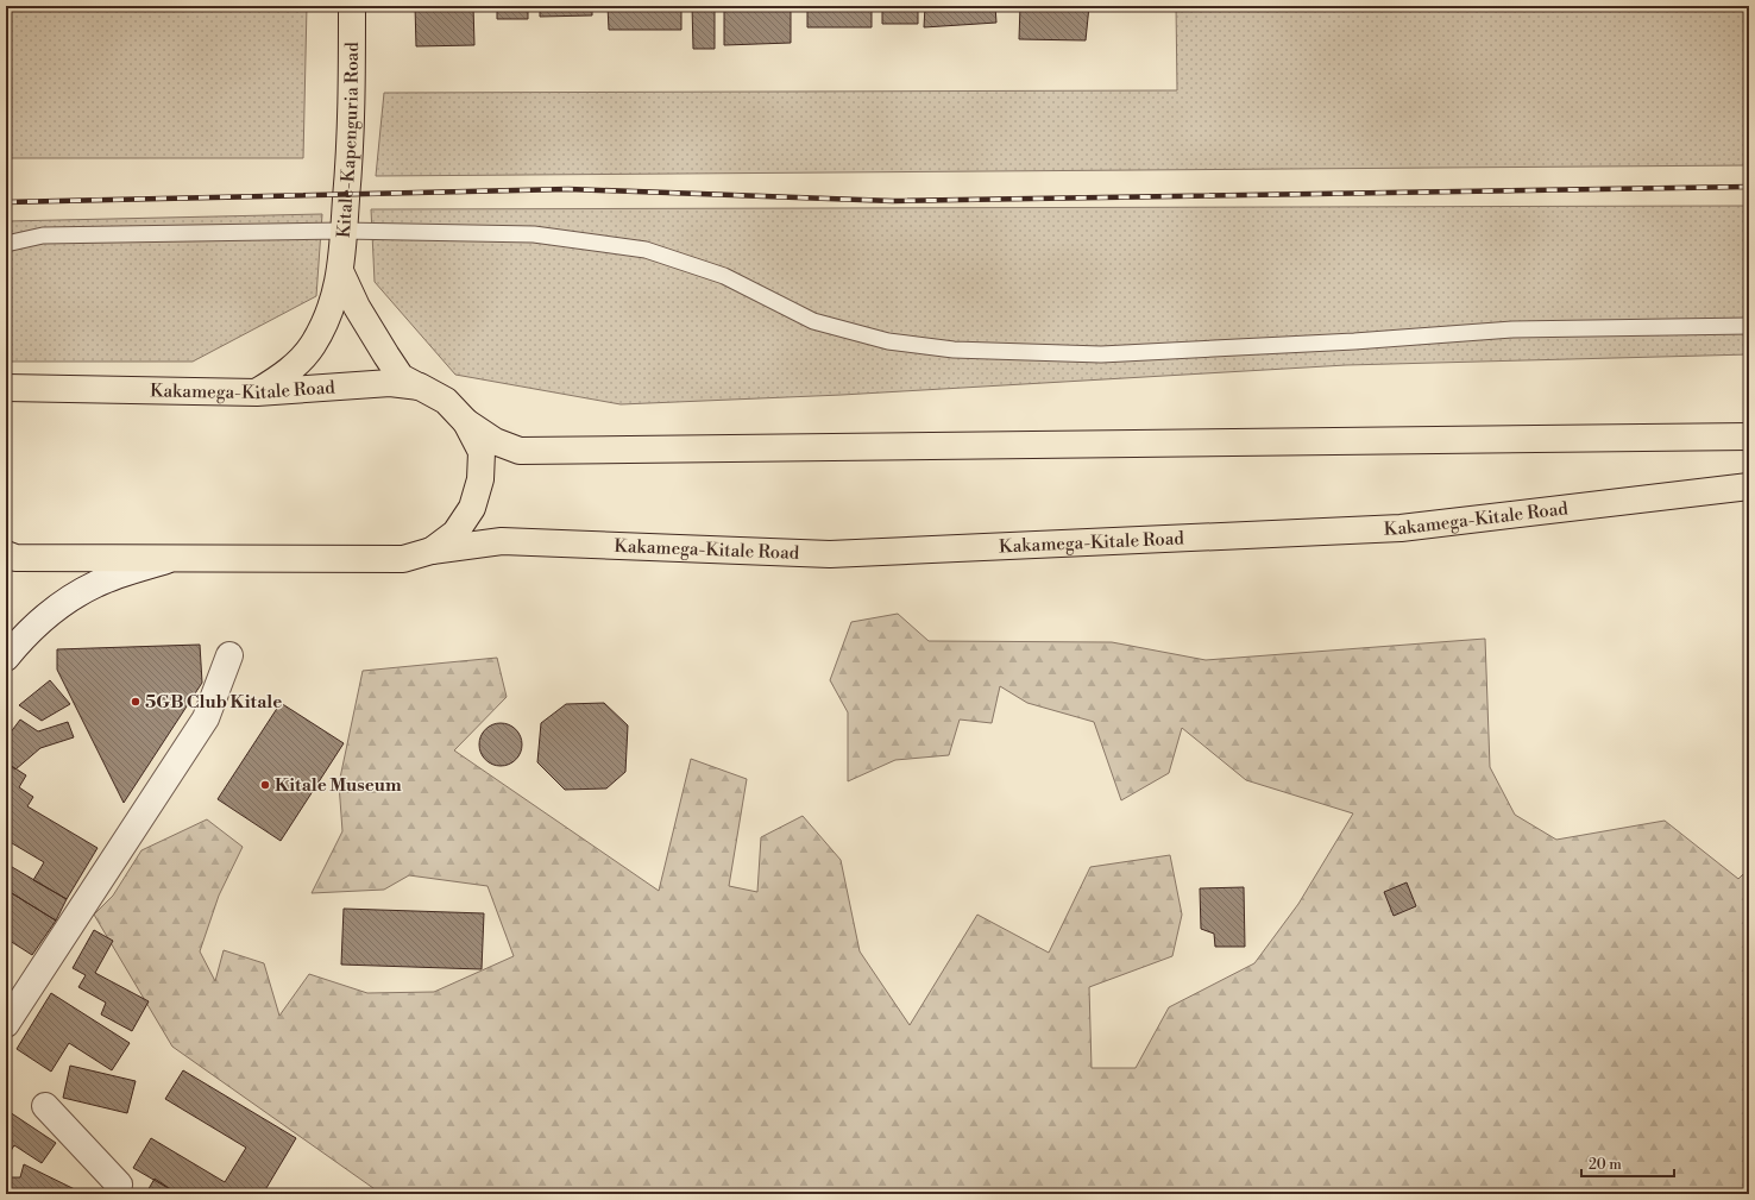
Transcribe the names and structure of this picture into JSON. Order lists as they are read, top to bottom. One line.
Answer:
{"streets":{"highway":["Kitale-Kapenguria Road","Kakamega-Kitale Road"]},"crossings":[["Kitale-Kapenguria Road","Kakamega-Kitale Road"]],"places":["5GB Club Kitale","Kitale Museum"],"scale_bar":"20 m"}
